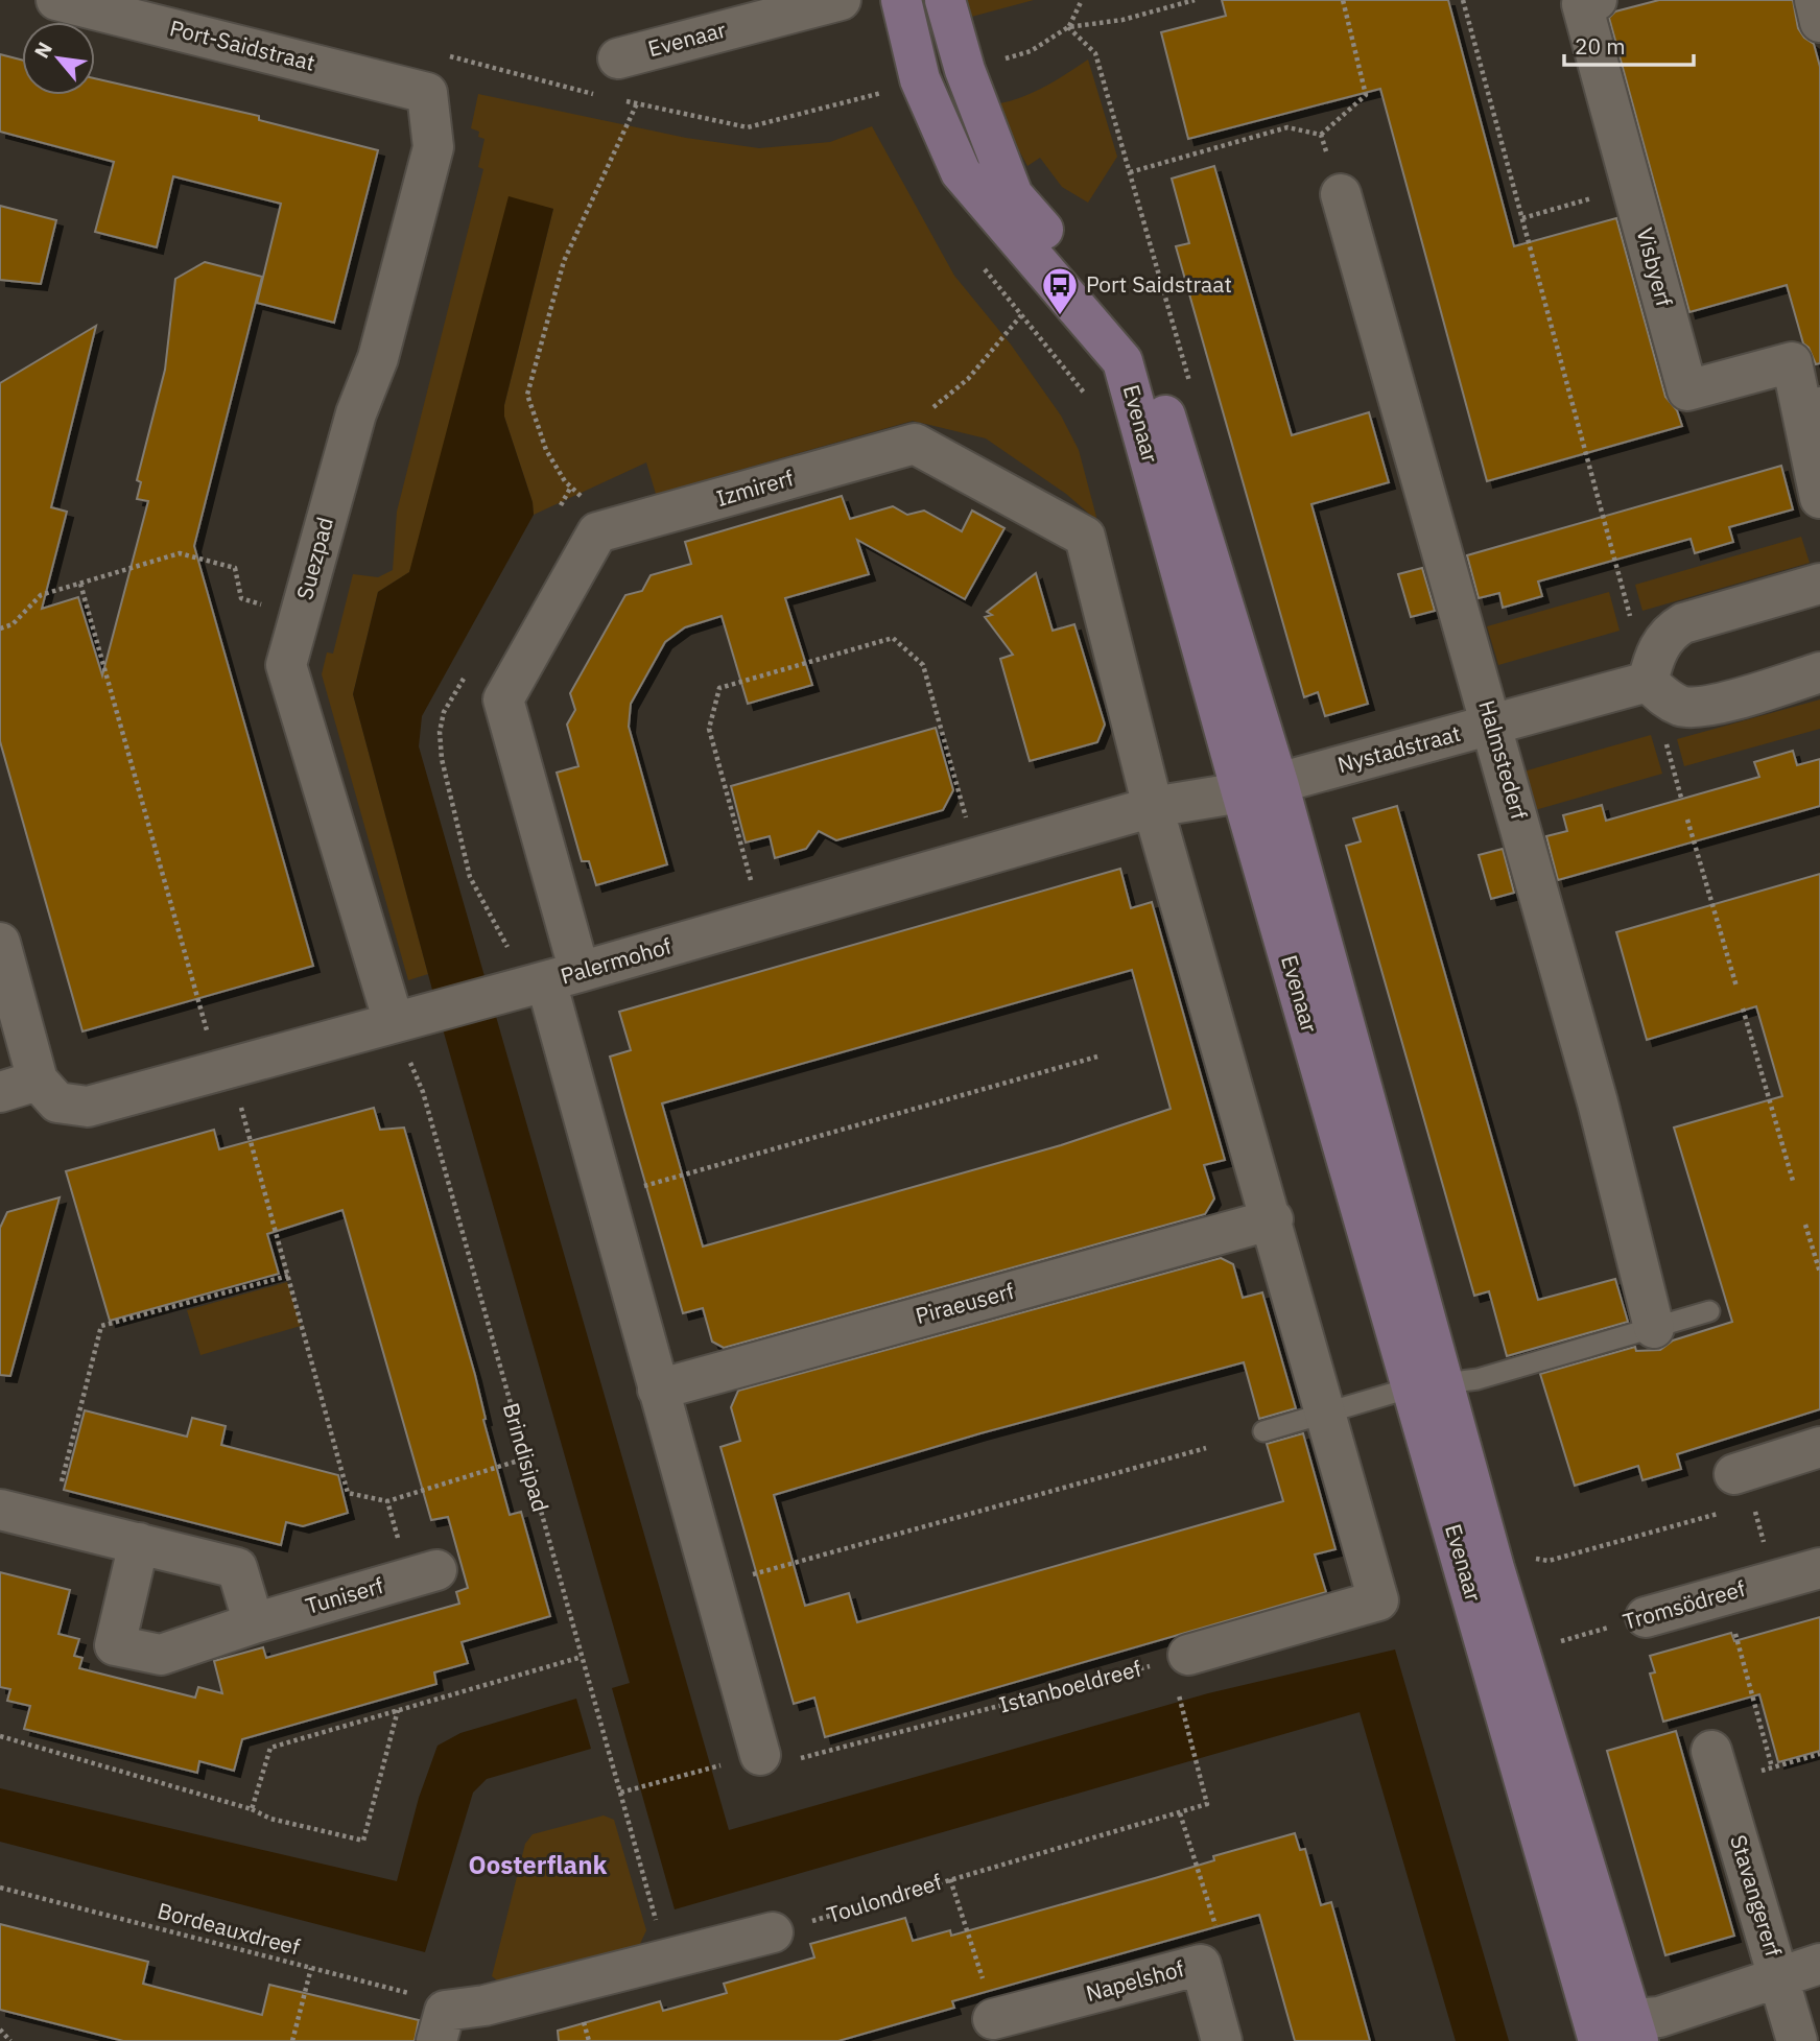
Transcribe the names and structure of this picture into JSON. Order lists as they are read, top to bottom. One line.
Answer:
{"streets":{"street":["Evenaar","Port-Saidstraat","Visbyerf","Izmirerf","Suezpad","Nystadstraat","Halmstederf","Palermohof","Piraeuserf","Tuniserf","Tromsödreef","Stavangererf","Napelshof"],"path":["Brindisipad","Istanboeldreef","Toulondreef","Bordeauxdreef"]},"crossings":[["Evenaar","Nystadstraat"],["Evenaar","Palermohof"],["Port-Saidstraat","Suezpad"],["Suezpad","Palermohof"],["Suezpad","Brindisipad"],["Nystadstraat","Halmstederf"],["Nystadstraat","Palermohof"],["Palermohof","Brindisipad"],["Istanboeldreef","Toulondreef"]],"districts":["Oosterflank"],"places":{"bus stop":["Port Saidstraat"]},"scale_bar":"20 m","north":"top left"}
